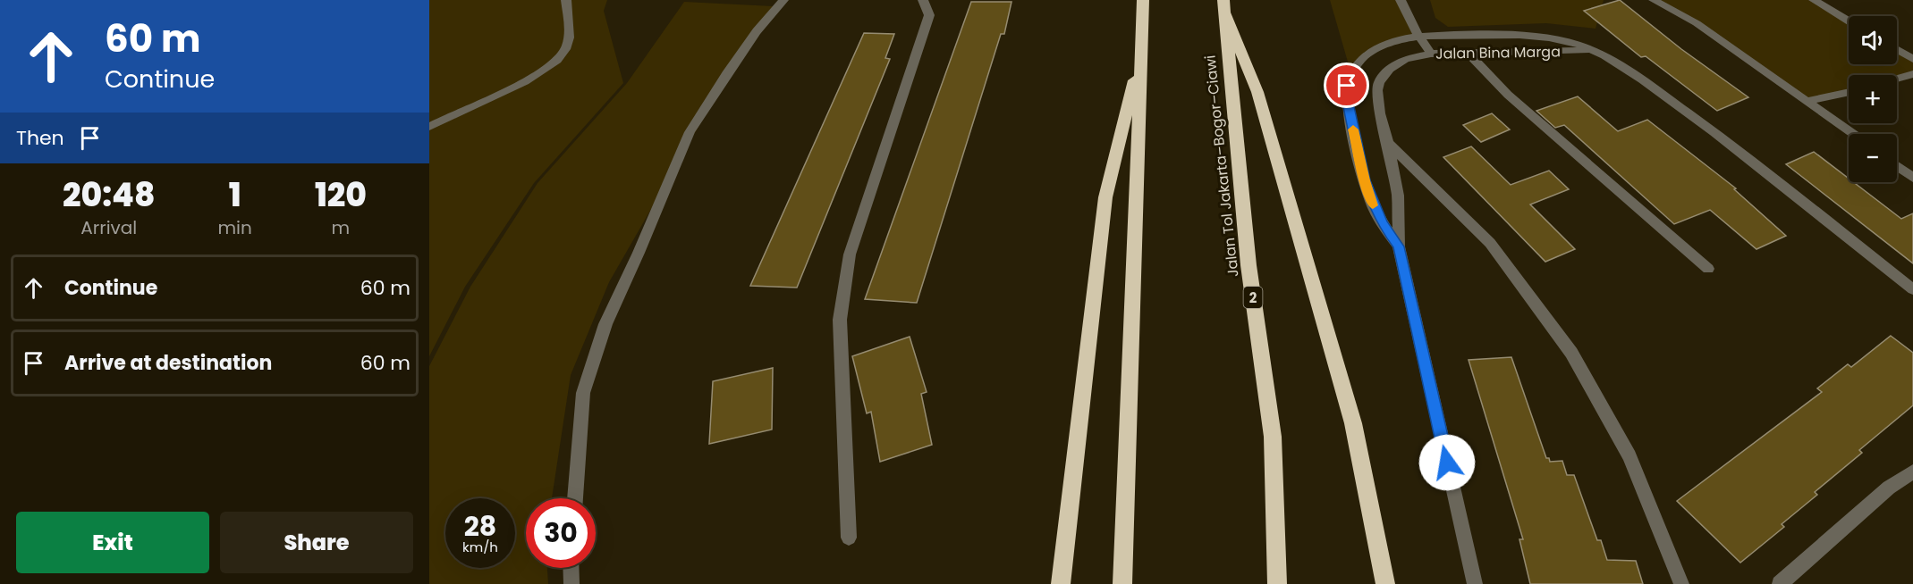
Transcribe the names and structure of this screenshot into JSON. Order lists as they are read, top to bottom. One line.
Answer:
{"streets":{"highway":["Jalan Tol Jakarta–Bogor–Ciawi","2"],"street":["Jalan Bina Marga"]},"page":{"turn":["60 m","Continue"],"map_buttons":["+","−"],"then":"Then","eta":["20:48","Arrival","1","min","120","m"],"list":[{"name":"Continue","value":"60 m"},{"name":"Arrive at destination","value":"60 m"}],"speed":"28 km/h","limit":"30","buttons":["Exit","Share"]}}
